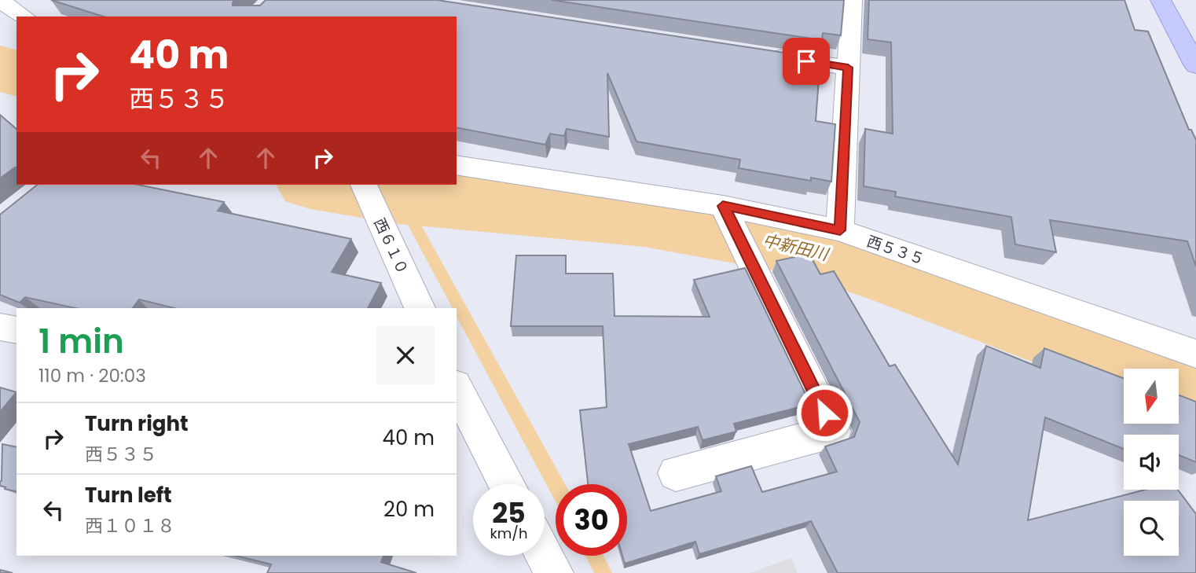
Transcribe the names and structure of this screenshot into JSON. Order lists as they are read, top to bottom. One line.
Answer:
{"streets":{"street":["西６１０","西５３５"]},"water":["中新田川"],"north":"bottom","page":{"turn":["40 m","西５３５"],"heading":["1 min","110 m · 20:03"],"list":[{"name":"Turn right","note":"西５３５","value":"40 m"},{"name":"Turn left","note":"西１０１８","value":"20 m"}],"speed":"25 km/h","limit":"30"}}
